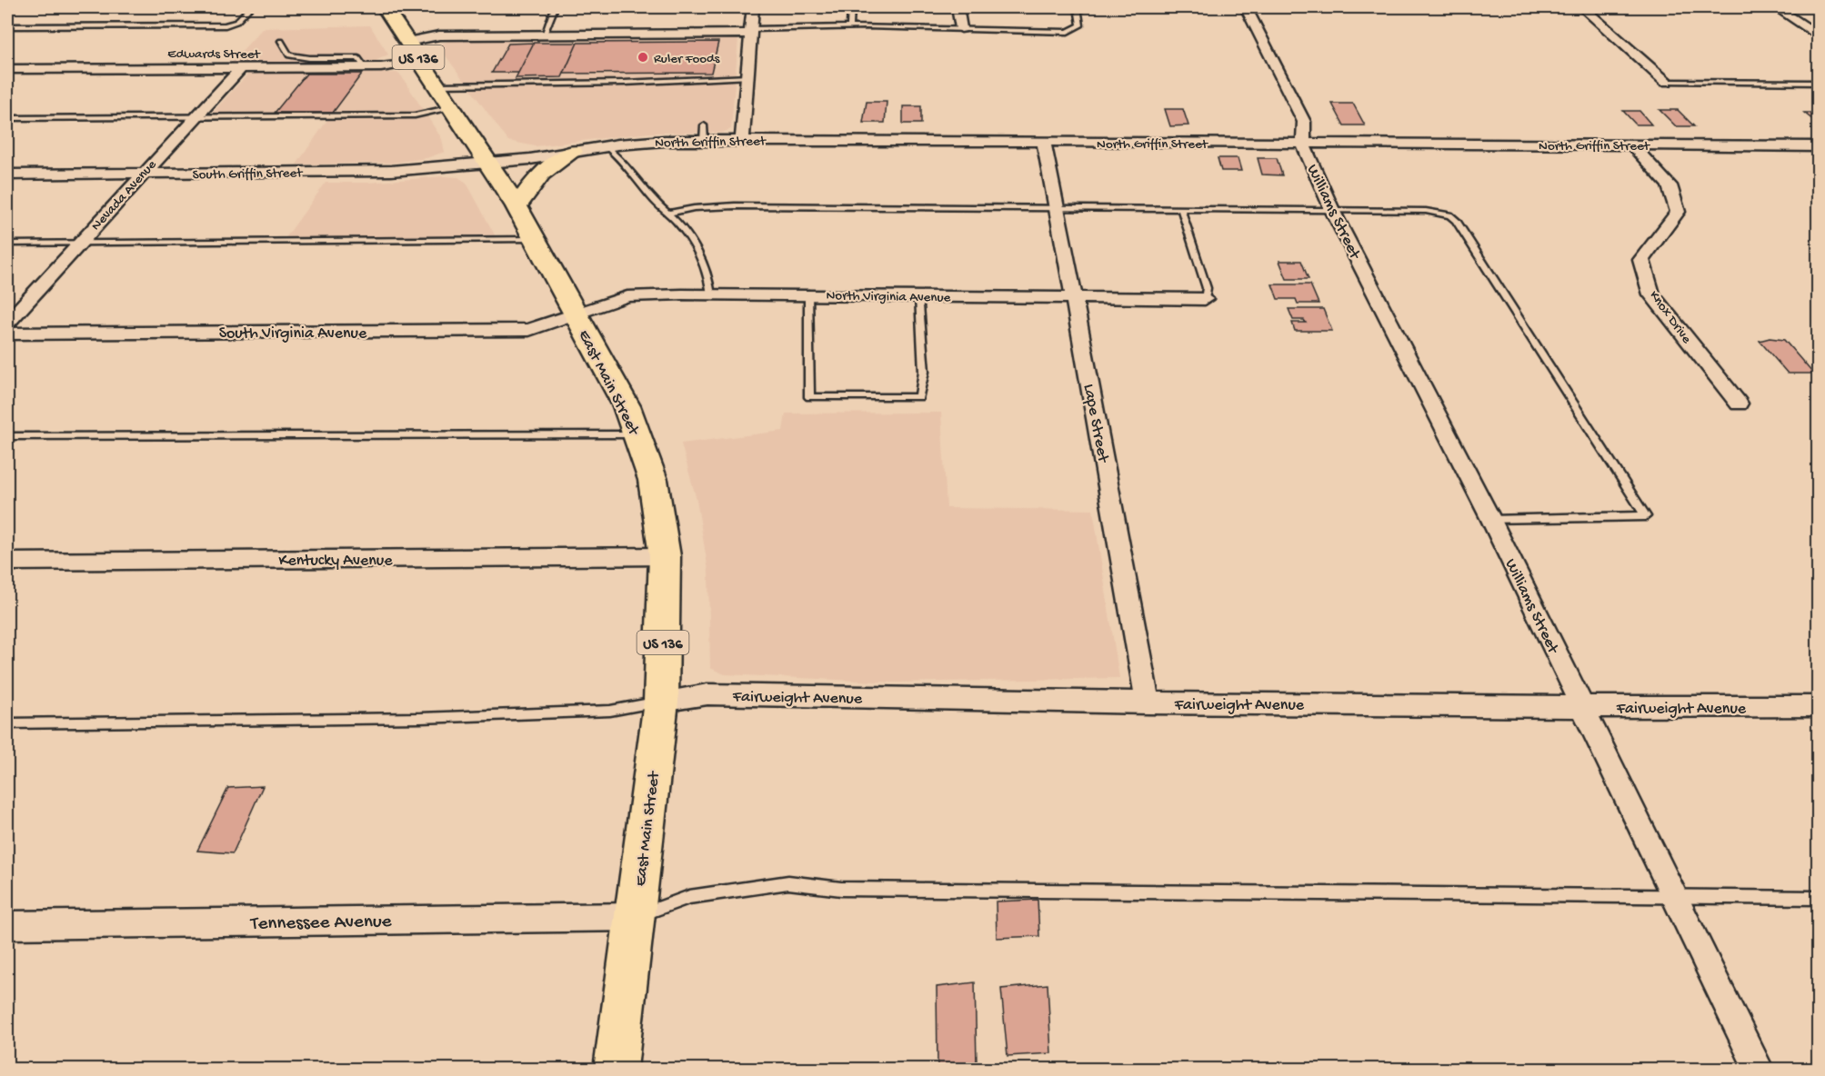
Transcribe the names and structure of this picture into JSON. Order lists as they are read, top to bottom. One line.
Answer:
{"streets":{"main road":["US 136","East Main Street"],"street":["Edwards Street","North Griffin Street","South Griffin Street","Nevada Avenue","Williams Street","North Virginia Avenue","Knox Drive","South Virginia Avenue","Lape Street","Kentucky Avenue","Fairweight Avenue","Tennessee Avenue"]},"crossings":[["Edwards Street","Nevada Avenue"],["Edwards Street","East Main Street"],["North Griffin Street","South Griffin Street"],["North Griffin Street","Williams Street"],["North Griffin Street","Knox Drive"],["North Griffin Street","East Main Street"],["North Griffin Street","Lape Street"],["South Griffin Street","Nevada Avenue"],["South Griffin Street","East Main Street"],["Williams Street","Fairweight Avenue"],["North Virginia Avenue","South Virginia Avenue"],["North Virginia Avenue","East Main Street"],["North Virginia Avenue","Lape Street"],["South Virginia Avenue","East Main Street"],["East Main Street","Kentucky Avenue"],["East Main Street","Fairweight Avenue"],["East Main Street","Tennessee Avenue"],["Lape Street","Fairweight Avenue"]],"places":["Ruler Foods"]}
